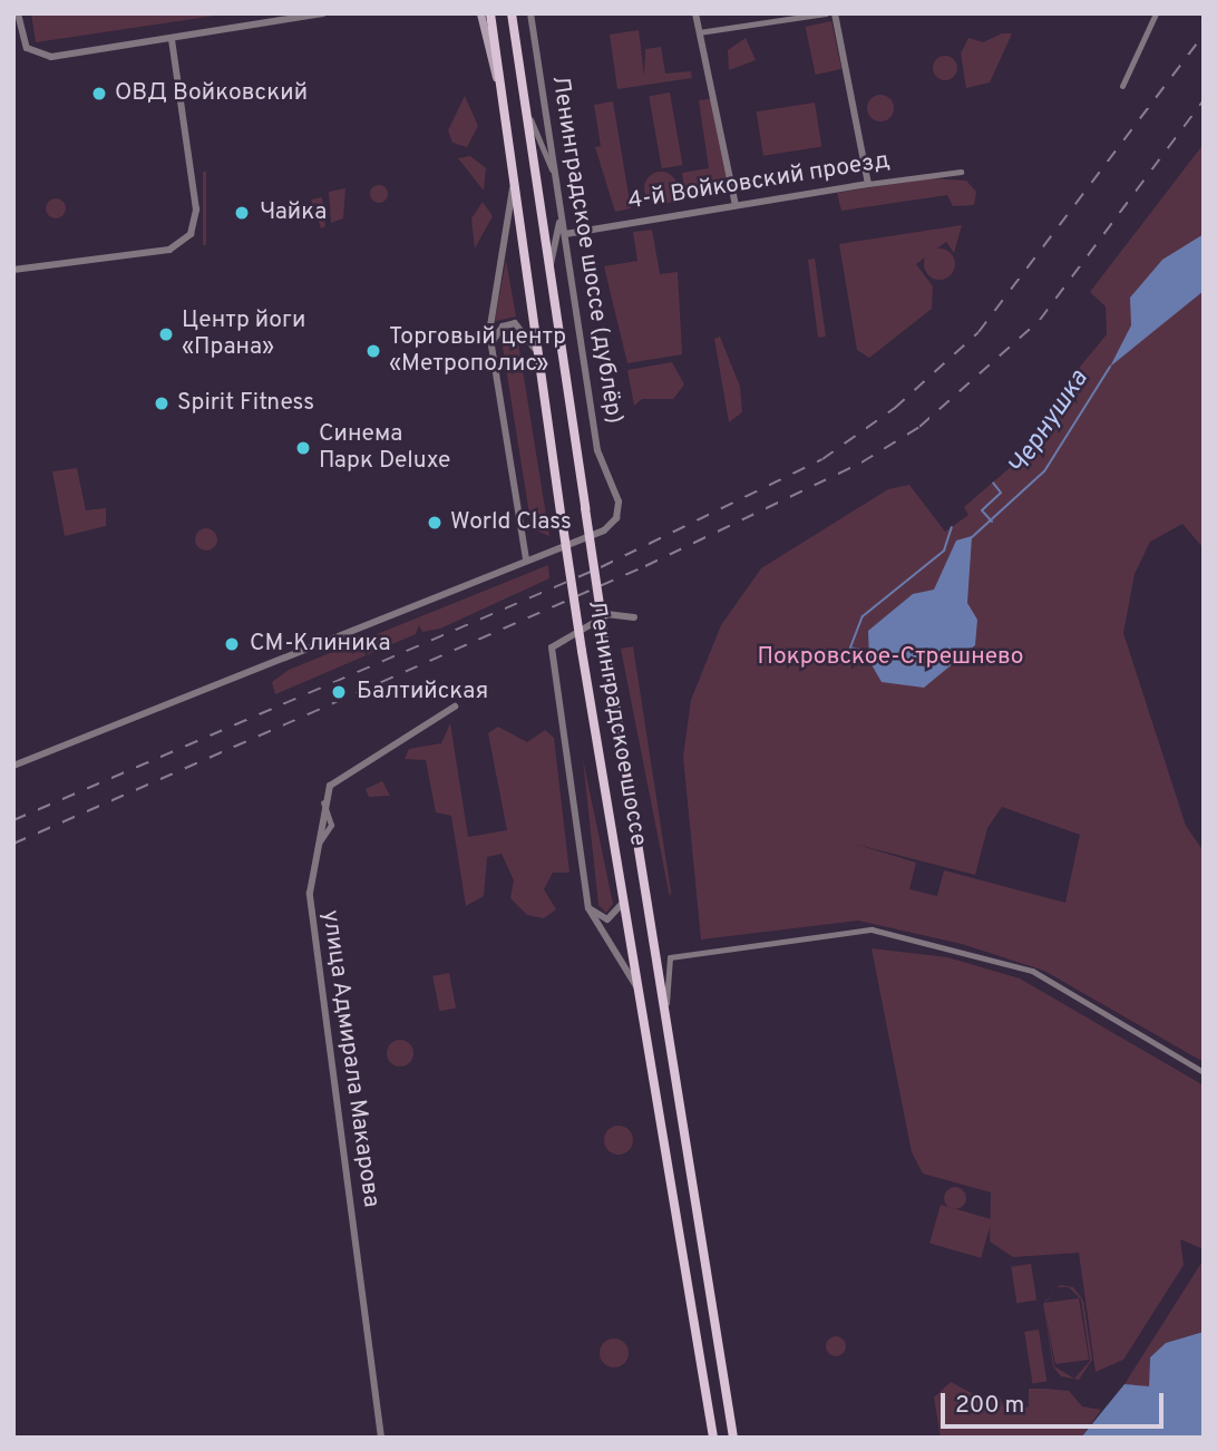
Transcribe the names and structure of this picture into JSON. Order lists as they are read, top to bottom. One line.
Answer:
{"streets":{"main road":["Ленинградское шоссе"],"street":["4-й Войковский проезд","Ленинградское шоссе (дублёр)","улица Адмирала Макарова"]},"crossings":[["4-й Войковский проезд","Ленинградское шоссе (дублёр)"]],"water":["Чернушка"],"parks":["Покровское-Стрешнево"],"places":["ОВД Войковский","Чайка","Центр йоги «Прана»","Торговый центр «Метрополис»","Spirit Fitness","Синема Парк Deluxe","World Class","СМ-Клиника","Балтийская"],"scale_bar":"200 m"}
